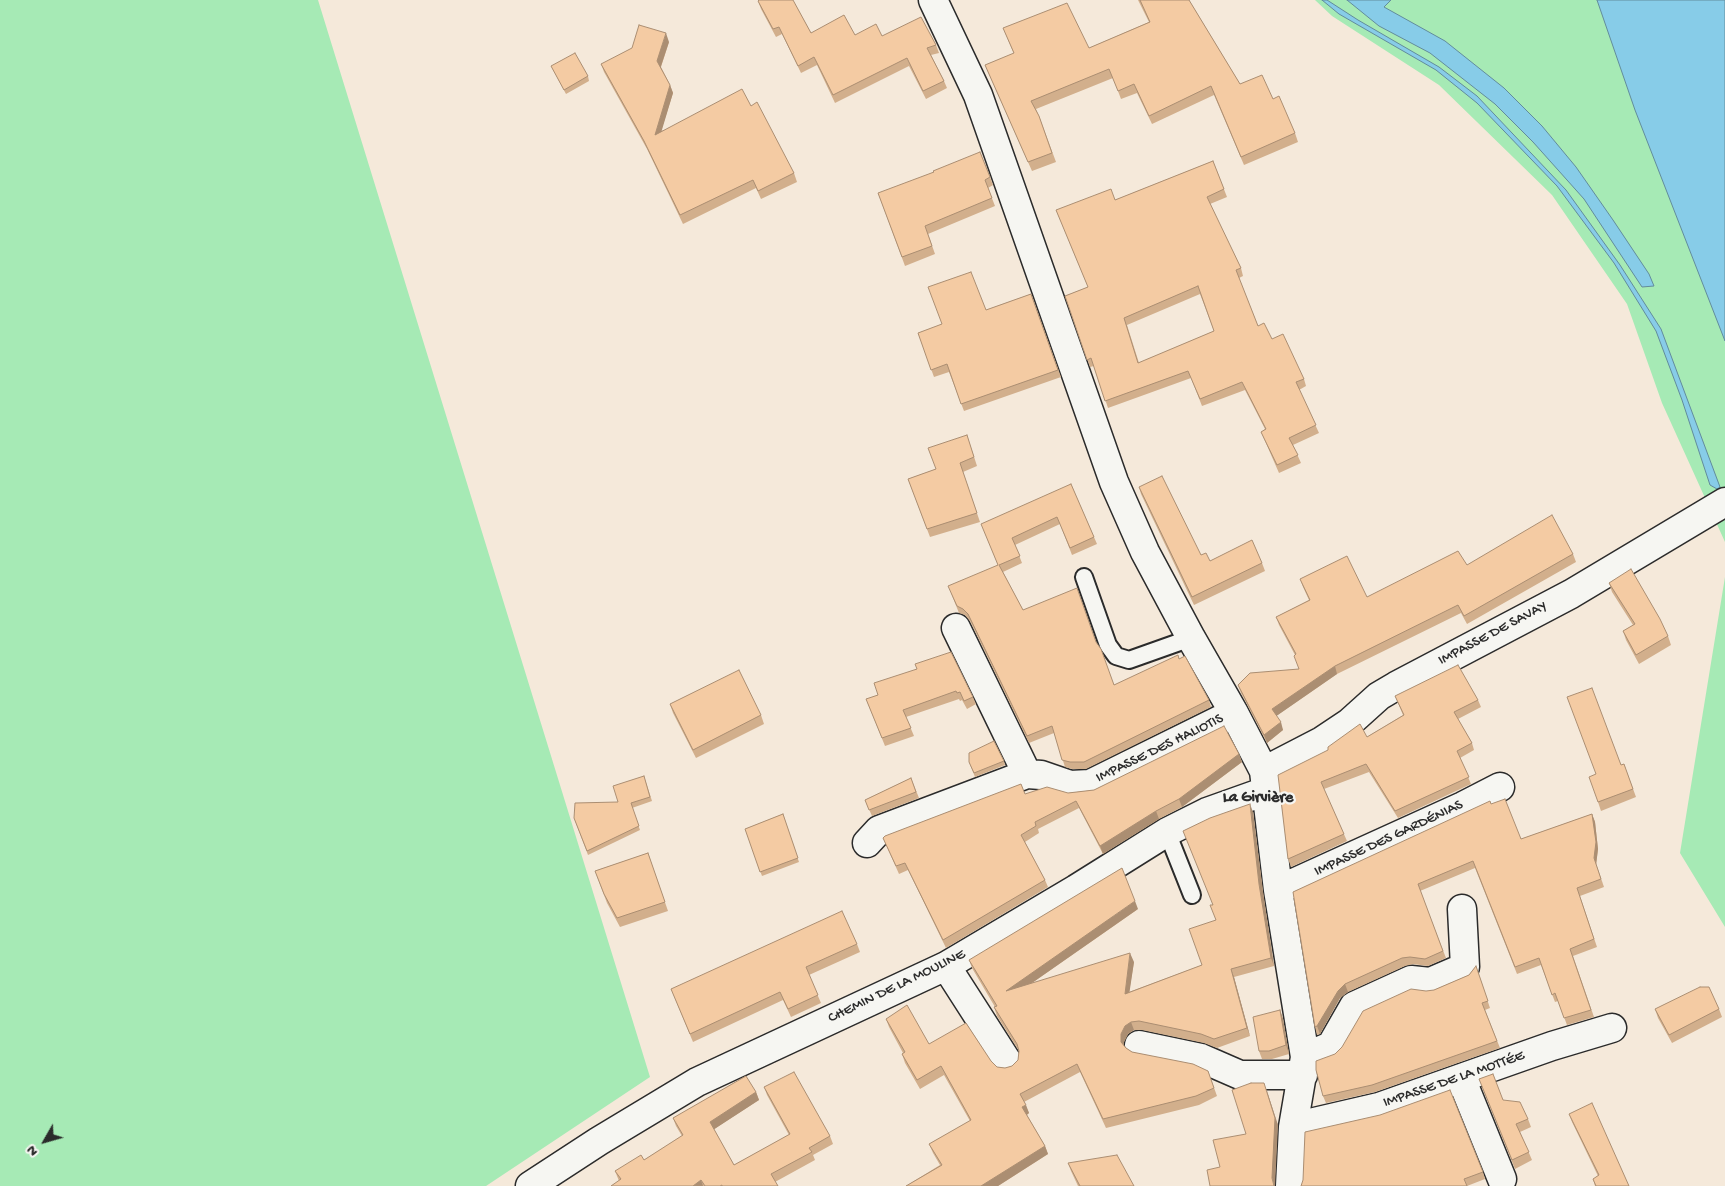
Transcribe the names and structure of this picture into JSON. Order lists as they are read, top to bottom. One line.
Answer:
{"streets":{"street":["IMPASSE DE SAVAY","IMPASSE DES HALIOTIS","IMPASSE DES GARDÉNIAS","CHEMIN DE LA MOULINE","IMPASSE DE LA MOTTÉE"]},"crossings":[["IMPASSE DE SAVAY","CHEMIN DE LA MOULINE"]],"districts":["La Girvière"],"north":"bottom left"}
